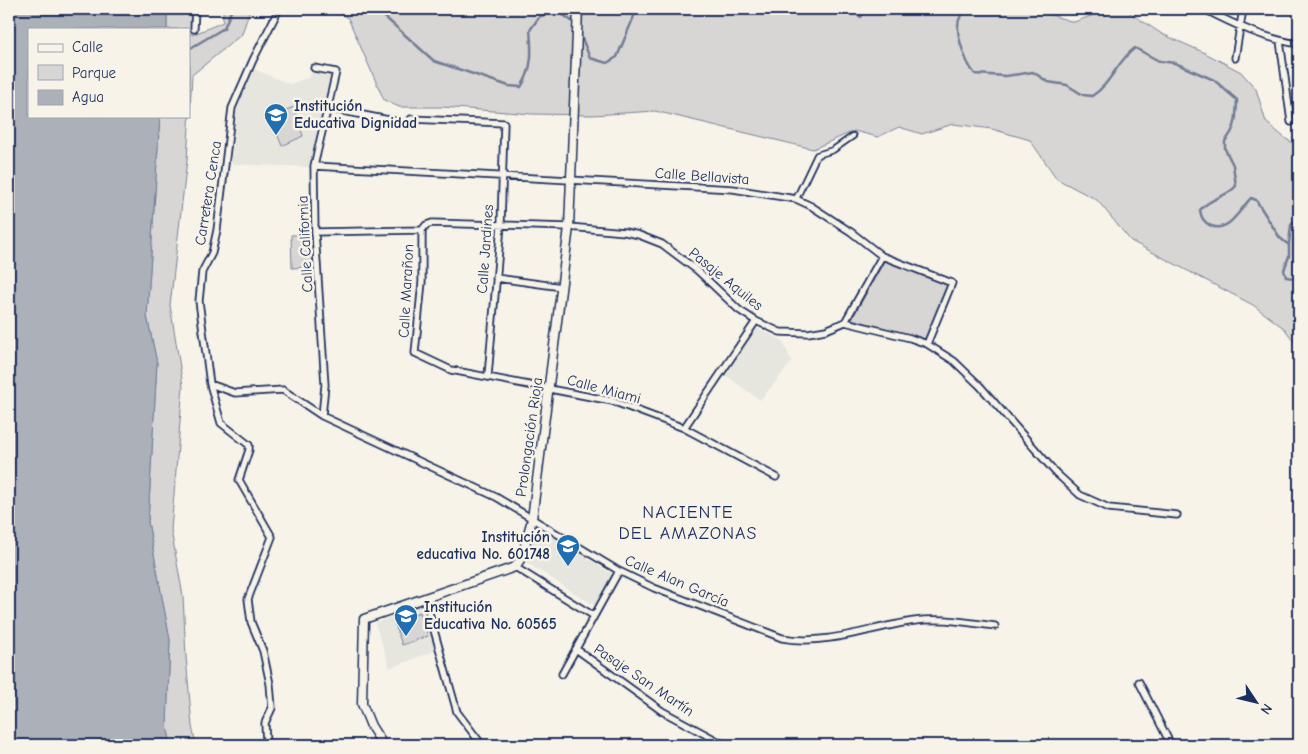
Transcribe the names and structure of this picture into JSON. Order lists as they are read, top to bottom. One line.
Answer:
{"streets":{"street":["Calle Bellavista","Carretera Cenca","Calle California","Calle Jardines","Pasaje Aquiles","Calle Marañon","Calle Miami","Prolongación Rioja","Calle Alan García","Pasaje San Martín"]},"crossings":[["Calle Bellavista","Calle California"],["Calle Bellavista","Calle Jardines"],["Calle Bellavista","Prolongación Rioja"],["Carretera Cenca","Calle Alan García"],["Calle California","Pasaje Aquiles"],["Calle California","Calle Alan García"],["Calle Jardines","Pasaje Aquiles"],["Calle Jardines","Calle Miami"],["Pasaje Aquiles","Calle Marañon"],["Pasaje Aquiles","Prolongación Rioja"],["Calle Marañon","Calle Miami"],["Calle Miami","Prolongación Rioja"],["Prolongación Rioja","Calle Alan García"]],"districts":["NACIENTE DEL AMAZONAS"],"places":{"school or university":["Institución Educativa Dignidad","Institución educativa No. 601748","Institución Educativa No. 60565"]},"legend":["Calle","Parque","Agua"],"north":"bottom right"}
